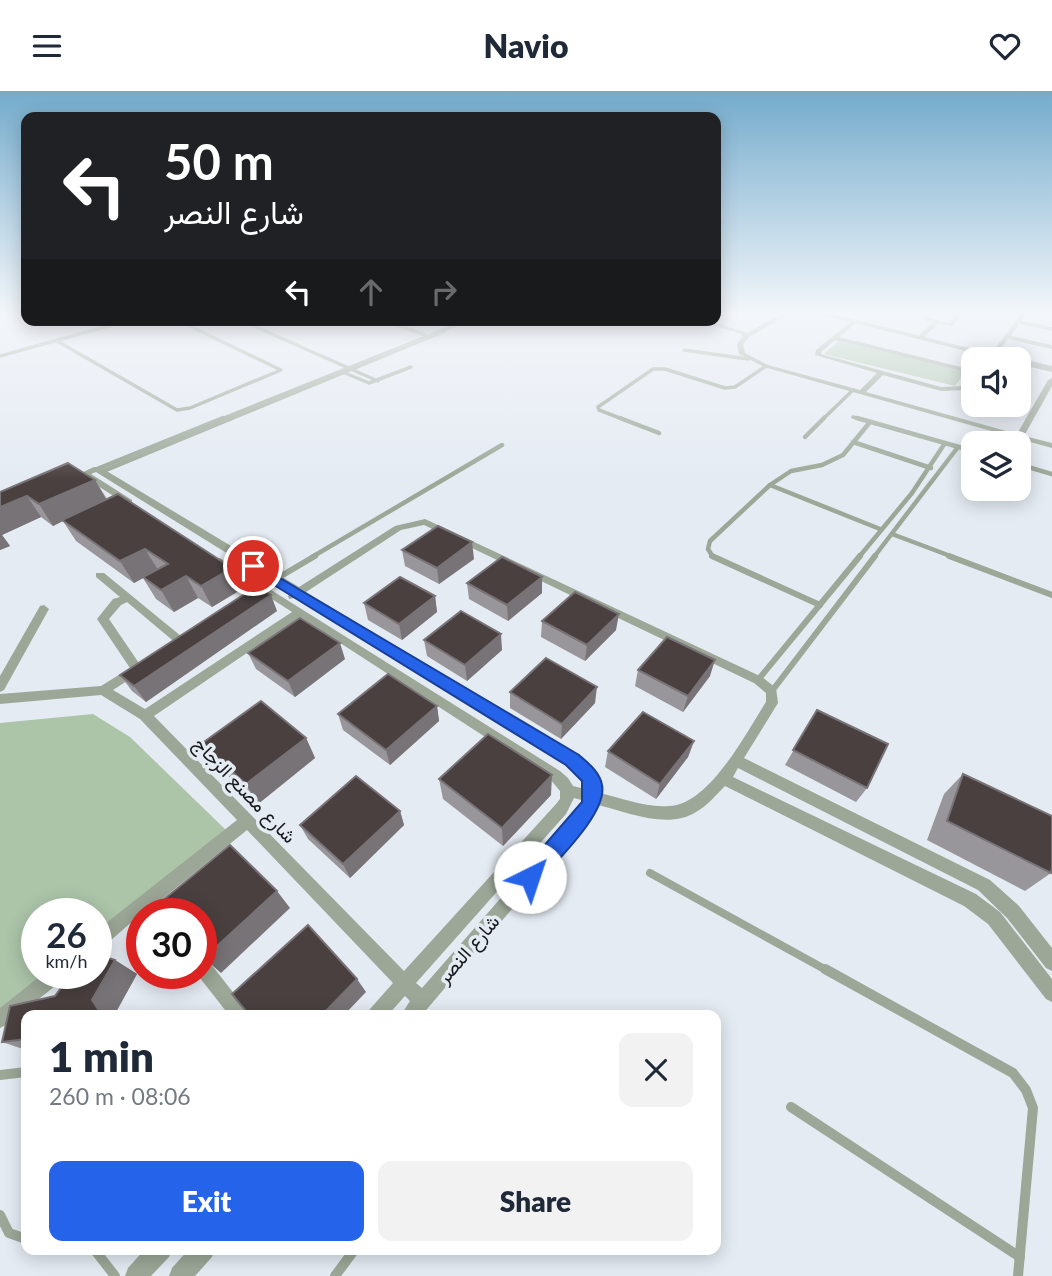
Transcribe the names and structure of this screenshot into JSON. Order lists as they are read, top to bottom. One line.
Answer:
{"streets":{"street":["شارع مصنع الزجاج","شارع النصر"]},"crossings":[["شارع مصنع الزجاج","شارع النصر"]],"page":{"header":"Navio","turn":["50 m","شارع النصر"],"speed":"26 km/h","limit":"30","heading":["1 min","260 m · 08:06"],"buttons":["Exit","Share"]}}
